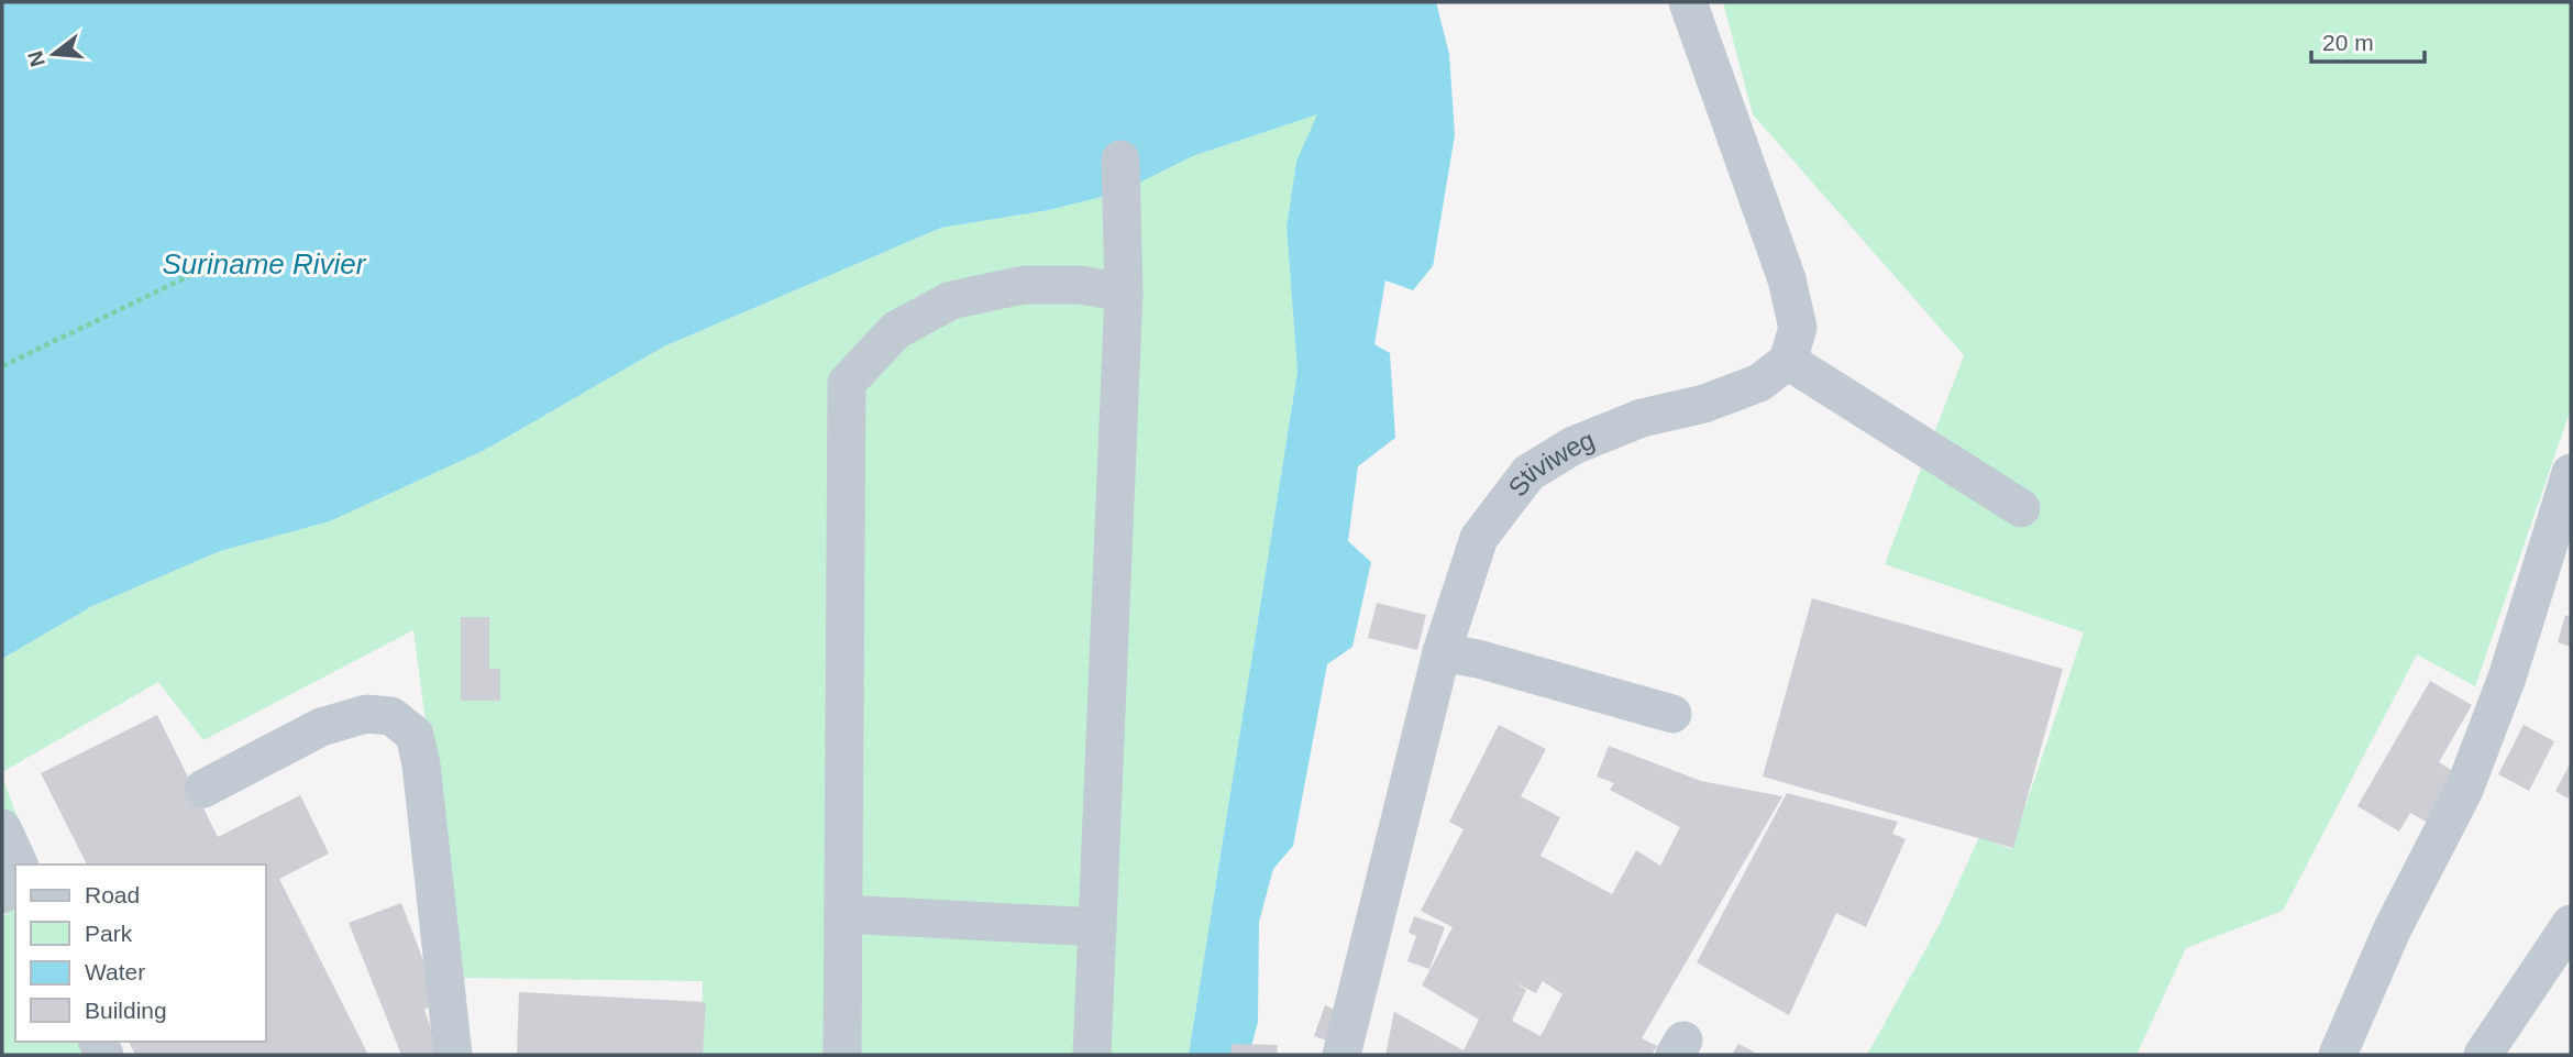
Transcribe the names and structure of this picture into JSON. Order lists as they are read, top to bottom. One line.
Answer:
{"streets":{"street":["Stiviweg"]},"water":["Suriname Rivier"],"legend":["Road","Park","Water","Building"],"scale_bar":"20 m","north":"left"}
